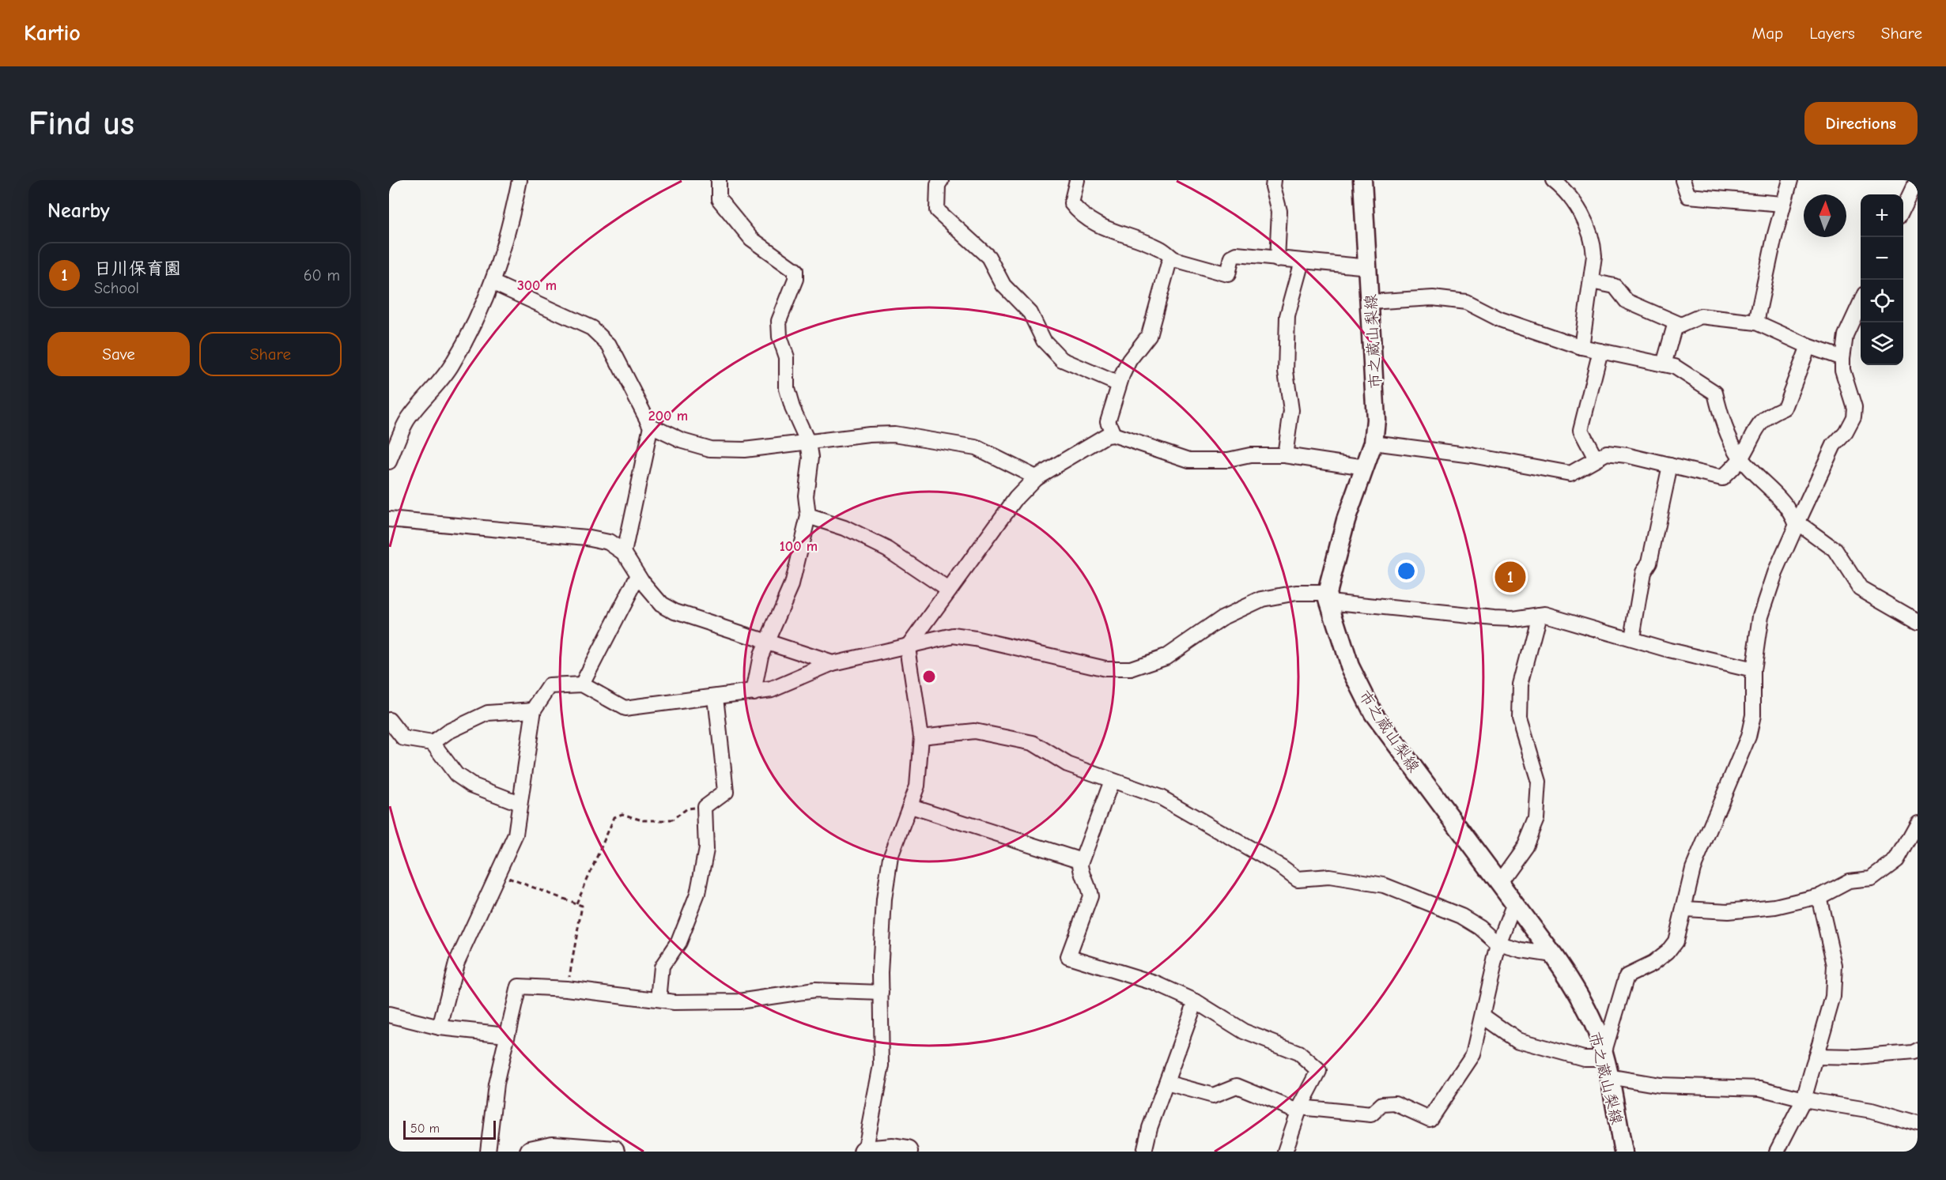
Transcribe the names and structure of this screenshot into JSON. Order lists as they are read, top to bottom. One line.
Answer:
{"streets":{"main road":["市之蔵山梨線"]},"scale_bar":"50 m","north":"top","page":{"header":"Kartio","nav":["Map","Layers","Share"],"buttons":["Directions",["Save","Share"]],"title":"Find us","heading":"Nearby","map_buttons":["+","−"],"list":[{"mark":"1","name":"日川保育園","note":"School","value":"60 m"}],"pins":"1","scale":"50 m"},"rings":["300 m","200 m","100 m"]}
